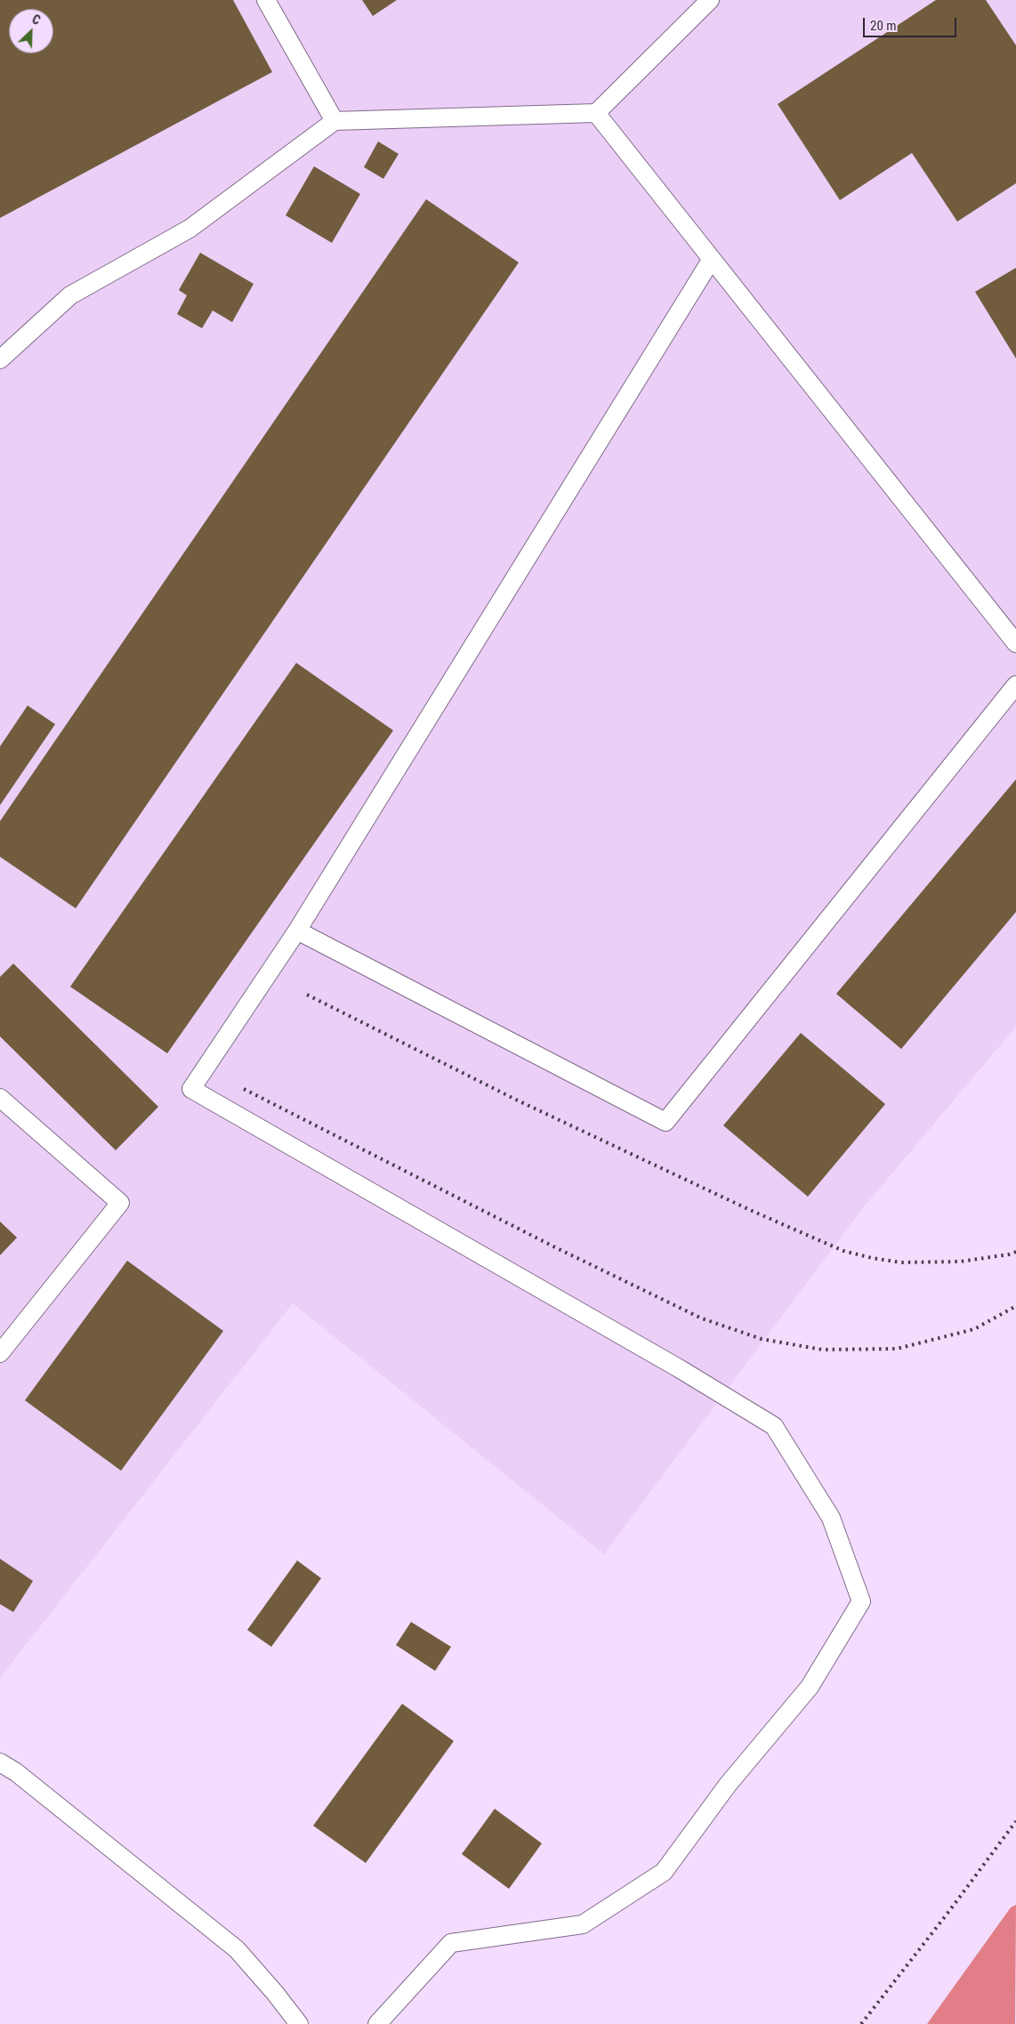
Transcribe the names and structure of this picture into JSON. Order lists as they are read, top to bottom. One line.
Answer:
{"scale_bar":"20 m","north":"top right"}
